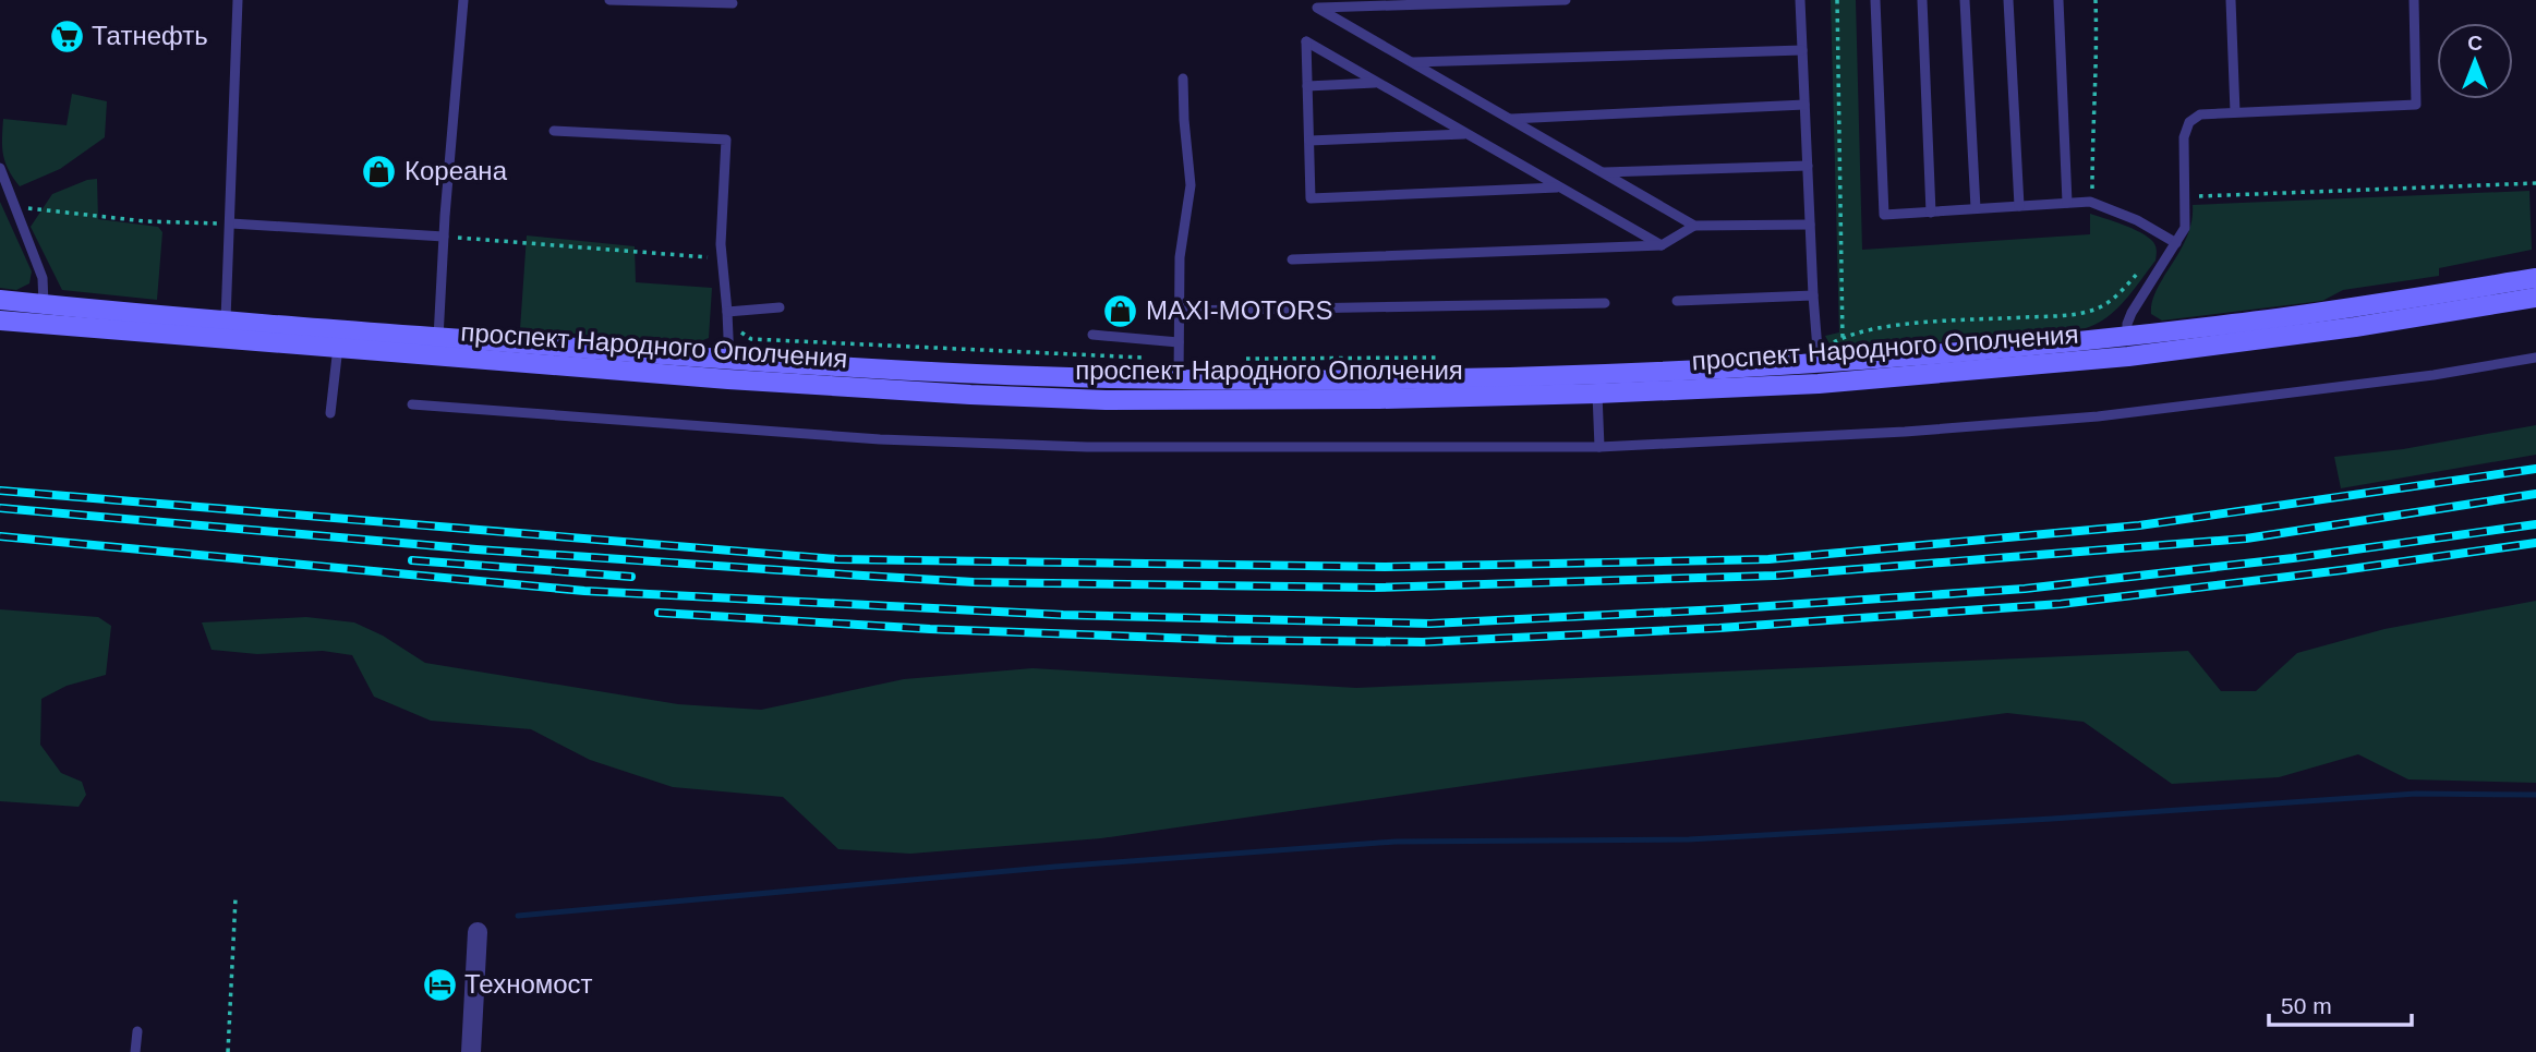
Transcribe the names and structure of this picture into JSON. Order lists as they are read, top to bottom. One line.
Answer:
{"streets":{"main road":["проспект Народного Ополчения"]},"places":{"supermarket":["Татнефть"],"shop":["Кореана","MAXI-MOTORS"],"hotel":["Техномост"]},"scale_bar":"50 m","north":"top"}
